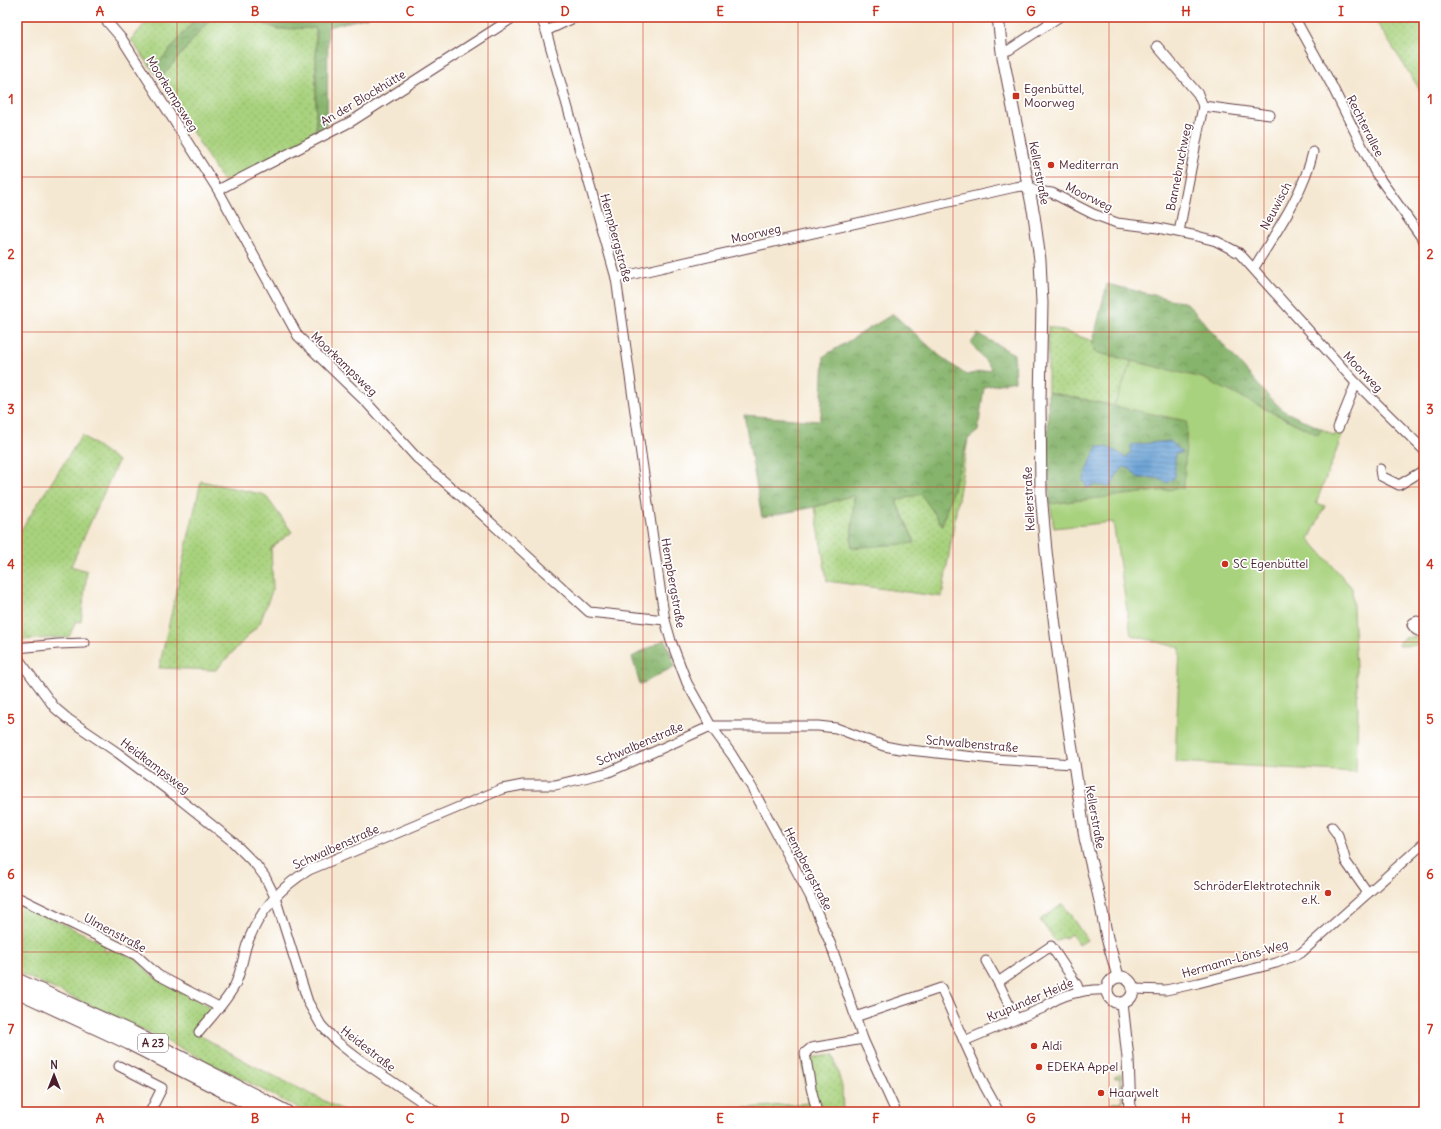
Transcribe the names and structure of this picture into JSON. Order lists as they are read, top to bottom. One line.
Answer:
{"streets":{"highway":["A 23"],"main road":["Kellerstraße"],"street":["Moorkampsweg","An der Blockhütte","Rechterallee","Bannebruchweg","Moorweg","Neuwisch","Hempbergstraße","Schwalbenstraße","Heidkampsweg","Ulmenstraße","Hermann-Löns-Weg","Krupunder Heide","Heidestraße"]},"crossings":[["Moorkampsweg","An der Blockhütte"],["Moorkampsweg","Hempbergstraße"],["Bannebruchweg","Moorweg"],["Kellerstraße","Moorweg"],["Kellerstraße","Schwalbenstraße"],["Kellerstraße","Hermann-Löns-Weg"],["Kellerstraße","Krupunder Heide"],["Moorweg","Neuwisch"],["Moorweg","Hempbergstraße"],["Hempbergstraße","Schwalbenstraße"],["Schwalbenstraße","Heidkampsweg"],["Schwalbenstraße","Ulmenstraße"],["Schwalbenstraße","Heidestraße"],["Heidkampsweg","Heidestraße"],["Hermann-Löns-Weg","Krupunder Heide"]],"places":{"transit":["Egenbüttel, Moorweg"],"other":["Mediterran","SC Egenbüttel","SchröderElektrotechnik e.K.","Aldi","EDEKA Appel","Haarwelt"]},"north":"top","grid":{"columns":["A","B","C","D","E","F","G","H","I"],"rows":["1","2","3","4","5","6","7"]}}
